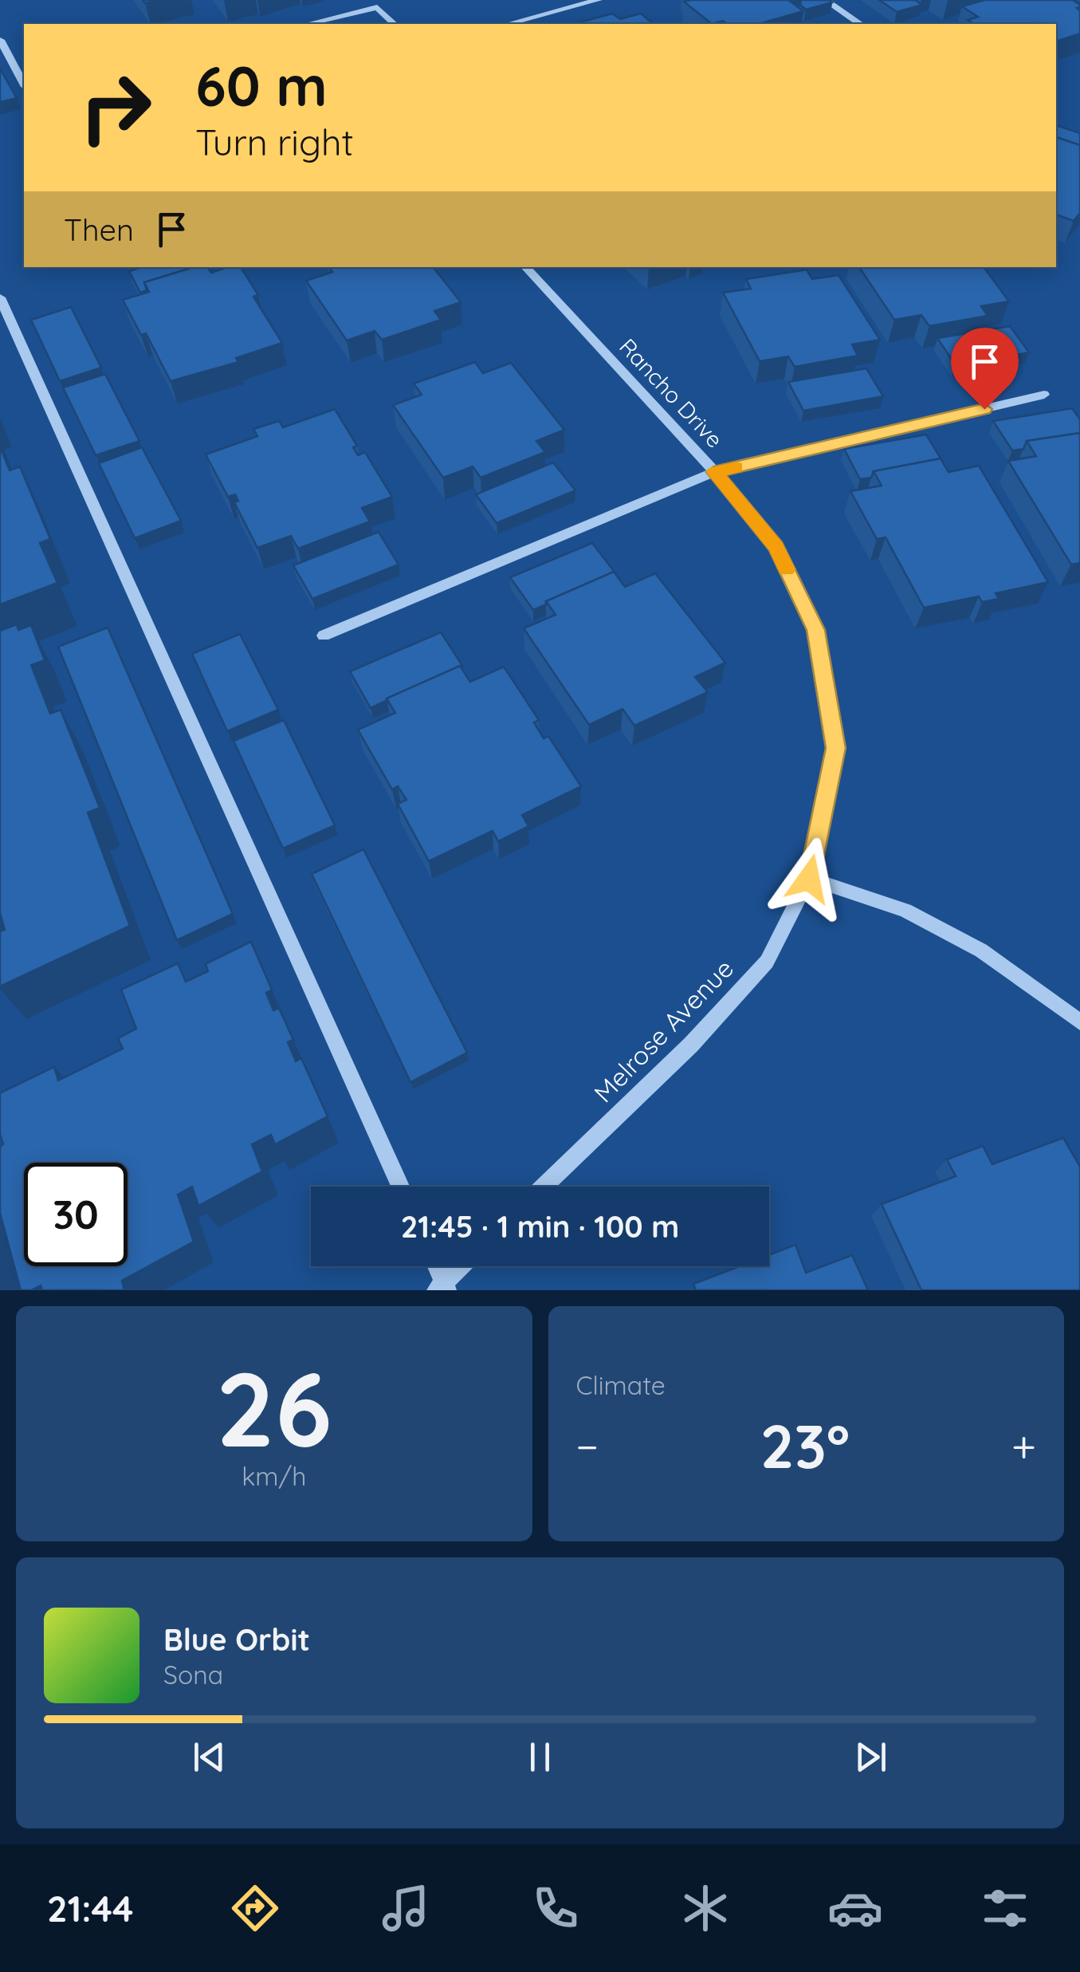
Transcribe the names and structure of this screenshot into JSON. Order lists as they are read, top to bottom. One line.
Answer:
{"streets":{"street":["Rancho Drive","Melrose Avenue"]},"crossings":[["Rancho Drive","Melrose Avenue"]],"page":{"turn":["60 m","Turn right"],"then":"Then","limit":"30","trip":"21:45 · 1 min · 100 m","tile":[["26","km/h"],"Climate"],"heat":["−","23°","+"],"song":["Blue Orbit","Sona"],"tabs":"21:44"}}
